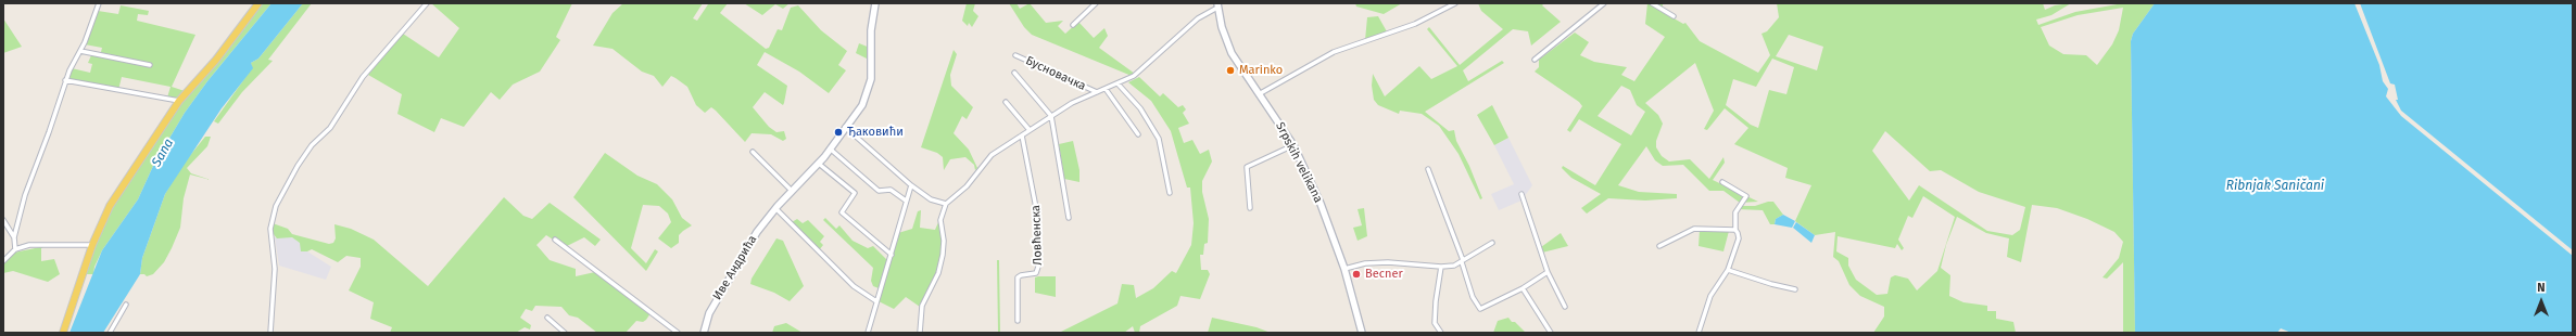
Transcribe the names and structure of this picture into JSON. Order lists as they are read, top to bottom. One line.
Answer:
{"streets":{"street":["Бусновачка","Srpskih velikana","Ловћенска","Иве Андрића"]},"water":["Sana","Ribnjak Saničani"],"places":["Marinko","Ђаковићи","Becner"],"north":"top"}
